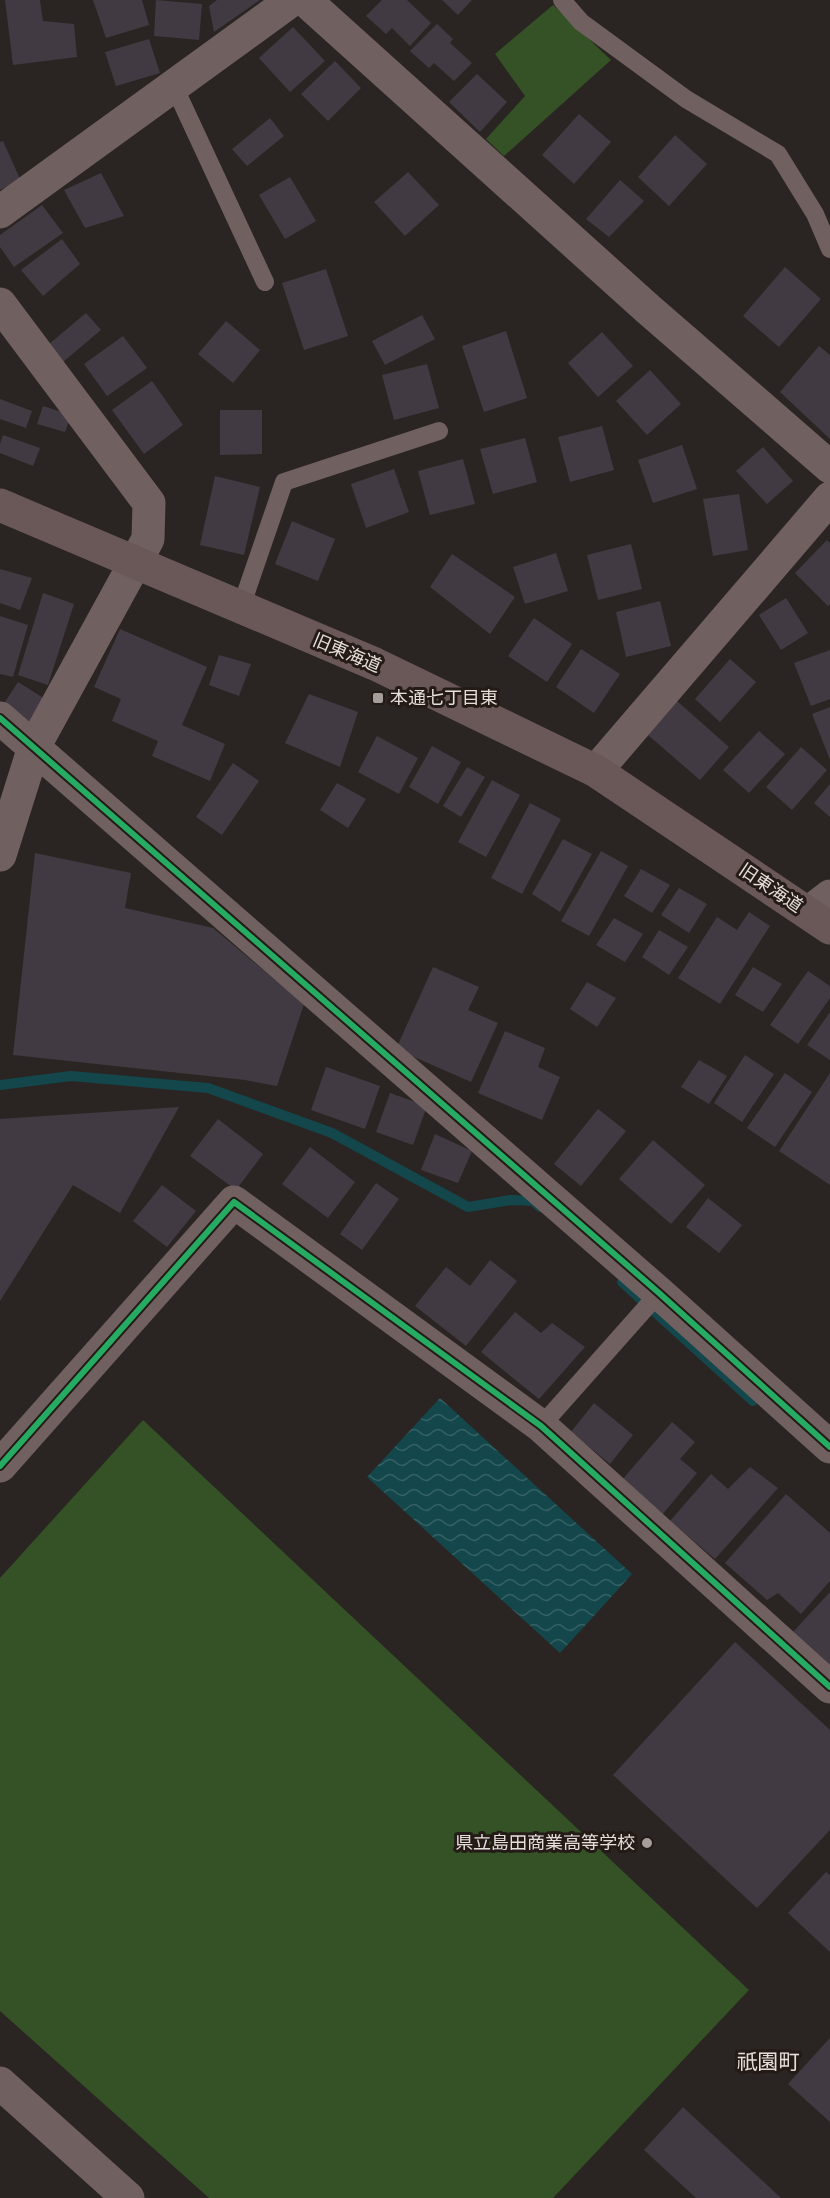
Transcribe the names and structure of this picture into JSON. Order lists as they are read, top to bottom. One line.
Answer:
{"streets":{"street":["旧東海道"]},"districts":["祇園町"],"places":{"transit":["本通七丁目東"],"other":["県立島田商業高等学校"]}}
